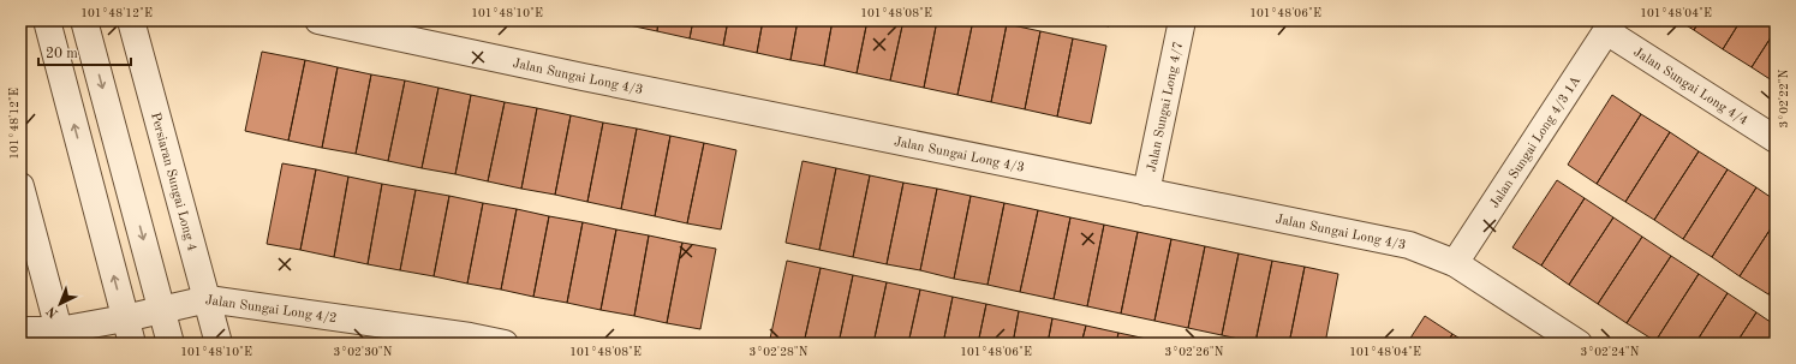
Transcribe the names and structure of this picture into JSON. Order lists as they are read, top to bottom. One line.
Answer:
{"streets":{"street":["Jalan Sungai Long 4/3","Jalan Sungai Long 4/4","Jalan Sungai Long 4/7","Jalan Sungai Long 4/3 1A","Persiaran Sungai Long 4","Jalan Sungai Long 4/2"]},"crossings":[["Jalan Sungai Long 4/3","Jalan Sungai Long 4/7"],["Jalan Sungai Long 4/3","Jalan Sungai Long 4/3 1A"],["Jalan Sungai Long 4/4","Jalan Sungai Long 4/3 1A"],["Persiaran Sungai Long 4","Jalan Sungai Long 4/2"]],"scale_bar":"20 m","north":"bottom left","coordinates":["101°48'12\"E","101°48'10\"E","101°48'08\"E","101°48'06\"E","101°48'04\"E","3°02'22\"N","3°02'30\"N","3°02'28\"N","3°02'26\"N","3°02'24\"N"]}
